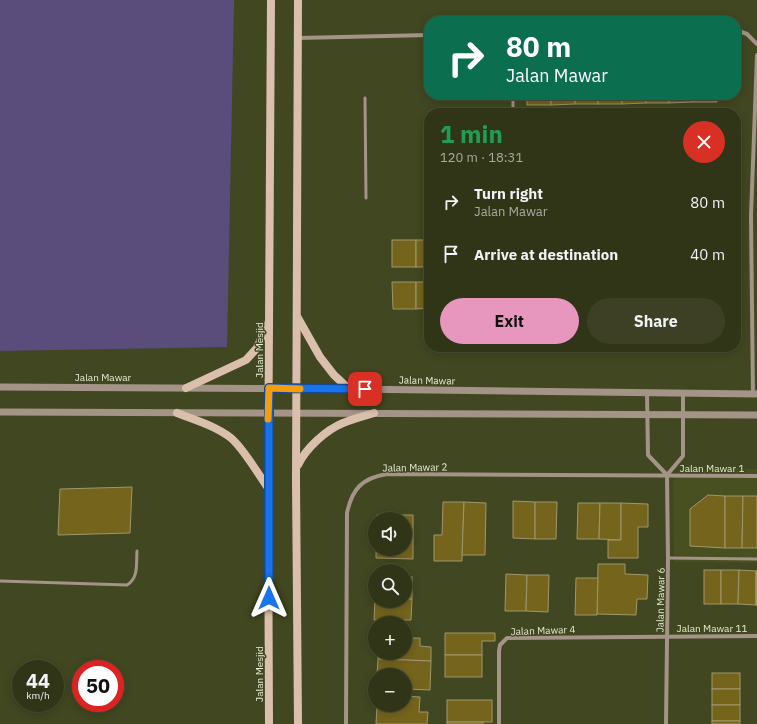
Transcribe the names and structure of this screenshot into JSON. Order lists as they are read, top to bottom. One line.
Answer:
{"streets":{"main road":["Jalan Mesjid"],"street":["Jalan Mawar","Jalan Mawar 2","Jalan Mawar 1","Jalan Mawar 6","Jalan Mawar 11","Jalan Mawar 4"]},"crossings":[["Jalan Mesjid","Jalan Mawar"],["Jalan Mawar 2","Jalan Mawar 1"],["Jalan Mawar 2","Jalan Mawar 6"],["Jalan Mawar 1","Jalan Mawar 6"],["Jalan Mawar 6","Jalan Mawar 11"],["Jalan Mawar 6","Jalan Mawar 4"],["Jalan Mawar 11","Jalan Mawar 4"]],"page":{"turn":["80 m","Jalan Mawar"],"heading":["1 min","120 m · 18:31"],"list":[{"name":"Turn right","note":"Jalan Mawar","value":"80 m"},{"name":"Arrive at destination","value":"40 m"}],"buttons":["Exit","Share"],"map_buttons":["+","−"],"speed":"44 km/h","limit":"50"}}
